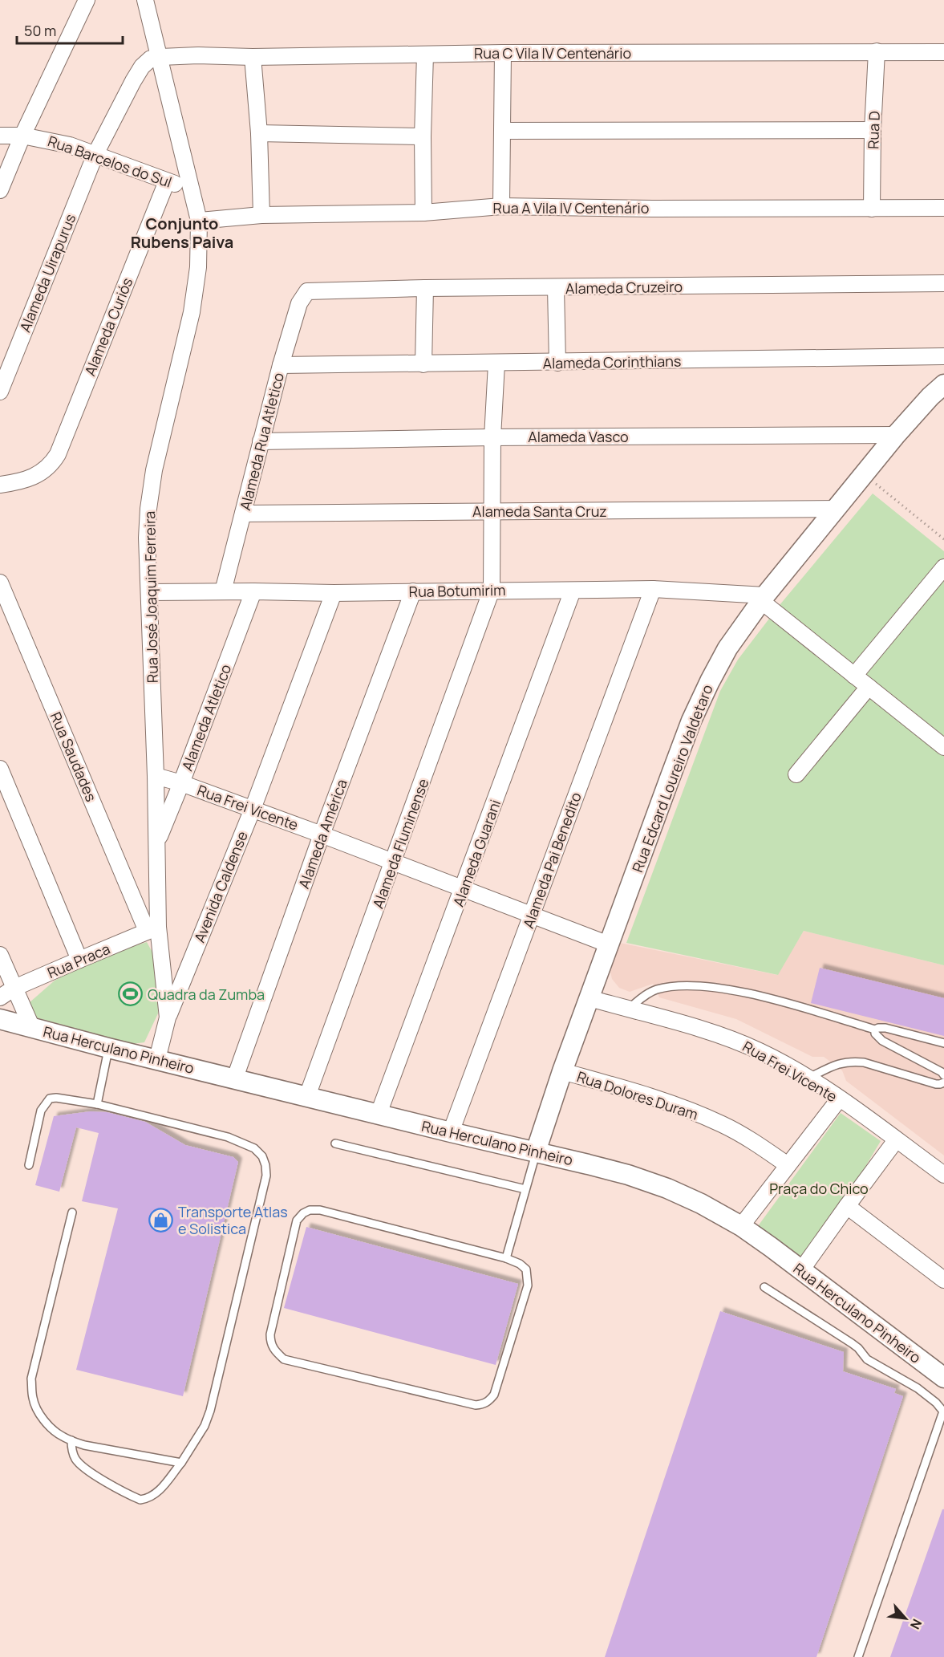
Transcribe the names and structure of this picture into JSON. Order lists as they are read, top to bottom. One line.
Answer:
{"streets":{"street":["Rua C Vila IV Centenário","Rua D","Rua Barcelos do Sul","Rua A Vila IV Centenário","Alameda Uirapurus","Alameda Cruzeiro","Alameda Curiós","Alameda Corinthians","Alameda Vasco","Alameda Rua Atletico","Alameda Santa Cruz","Rua Botumirim","Rua José Joaquim Ferreira","Alameda Atletico","Rua Saudades","Rua Edcard Loureiro Valdetaro","Rua Frei Vicente","Alameda América","Alameda Fluminense","Alameda Guarani","Alameda Pai Benedito","Avenida Caldense","Rua Praca","Rua Herculano Pinheiro","Rua Dolores Duram"]},"crossings":[["Rua C Vila IV Centenário","Rua D"],["Rua C Vila IV Centenário","Alameda Uirapurus"],["Rua C Vila IV Centenário","Rua José Joaquim Ferreira"],["Rua D","Rua A Vila IV Centenário"],["Rua Barcelos do Sul","Alameda Uirapurus"],["Rua Barcelos do Sul","Alameda Curiós"],["Rua Barcelos do Sul","Rua José Joaquim Ferreira"],["Rua A Vila IV Centenário","Rua José Joaquim Ferreira"],["Alameda Uirapurus","Rua José Joaquim Ferreira"],["Alameda Cruzeiro","Alameda Rua Atletico"],["Alameda Corinthians","Alameda Rua Atletico"],["Alameda Corinthians","Alameda Fluminense"],["Alameda Vasco","Alameda Rua Atletico"],["Alameda Vasco","Rua Edcard Loureiro Valdetaro"],["Alameda Vasco","Alameda Fluminense"],["Alameda Rua Atletico","Alameda Santa Cruz"],["Alameda Rua Atletico","Rua Botumirim"],["Alameda Santa Cruz","Rua Edcard Loureiro Valdetaro"],["Alameda Santa Cruz","Alameda Fluminense"],["Rua Botumirim","Rua José Joaquim Ferreira"],["Rua Botumirim","Alameda Atletico"],["Rua Botumirim","Rua Edcard Loureiro Valdetaro"],["Rua Botumirim","Alameda América"],["Rua Botumirim","Alameda Fluminense"],["Rua Botumirim","Alameda Guarani"],["Rua Botumirim","Alameda Pai Benedito"],["Rua Botumirim","Avenida Caldense"],["Rua José Joaquim Ferreira","Alameda Atletico"],["Rua José Joaquim Ferreira","Rua Saudades"],["Rua José Joaquim Ferreira","Rua Frei Vicente"],["Rua José Joaquim Ferreira","Avenida Caldense"],["Rua José Joaquim Ferreira","Rua Praca"],["Rua José Joaquim Ferreira","Rua Herculano Pinheiro"],["Alameda Atletico","Rua Frei Vicente"],["Rua Saudades","Rua Praca"],["Rua Edcard Loureiro Valdetaro","Rua Frei Vicente"],["Rua Edcard Loureiro Valdetaro","Rua Herculano Pinheiro"],["Rua Edcard Loureiro Valdetaro","Rua Dolores Duram"],["Rua Frei Vicente","Alameda América"],["Rua Frei Vicente","Alameda Fluminense"],["Rua Frei Vicente","Alameda Guarani"],["Rua Frei Vicente","Alameda Pai Benedito"],["Rua Frei Vicente","Avenida Caldense"],["Alameda América","Rua Herculano Pinheiro"],["Alameda Fluminense","Rua Herculano Pinheiro"],["Alameda Guarani","Rua Herculano Pinheiro"],["Alameda Pai Benedito","Rua Herculano Pinheiro"]],"districts":["Conjunto Rubens Paiva"],"parks":["Praça do Chico"],"places":{"sports":["Quadra da Zumba"],"shop":["Transporte Atlas e Solistica"]},"scale_bar":"50 m","north":"bottom right"}
